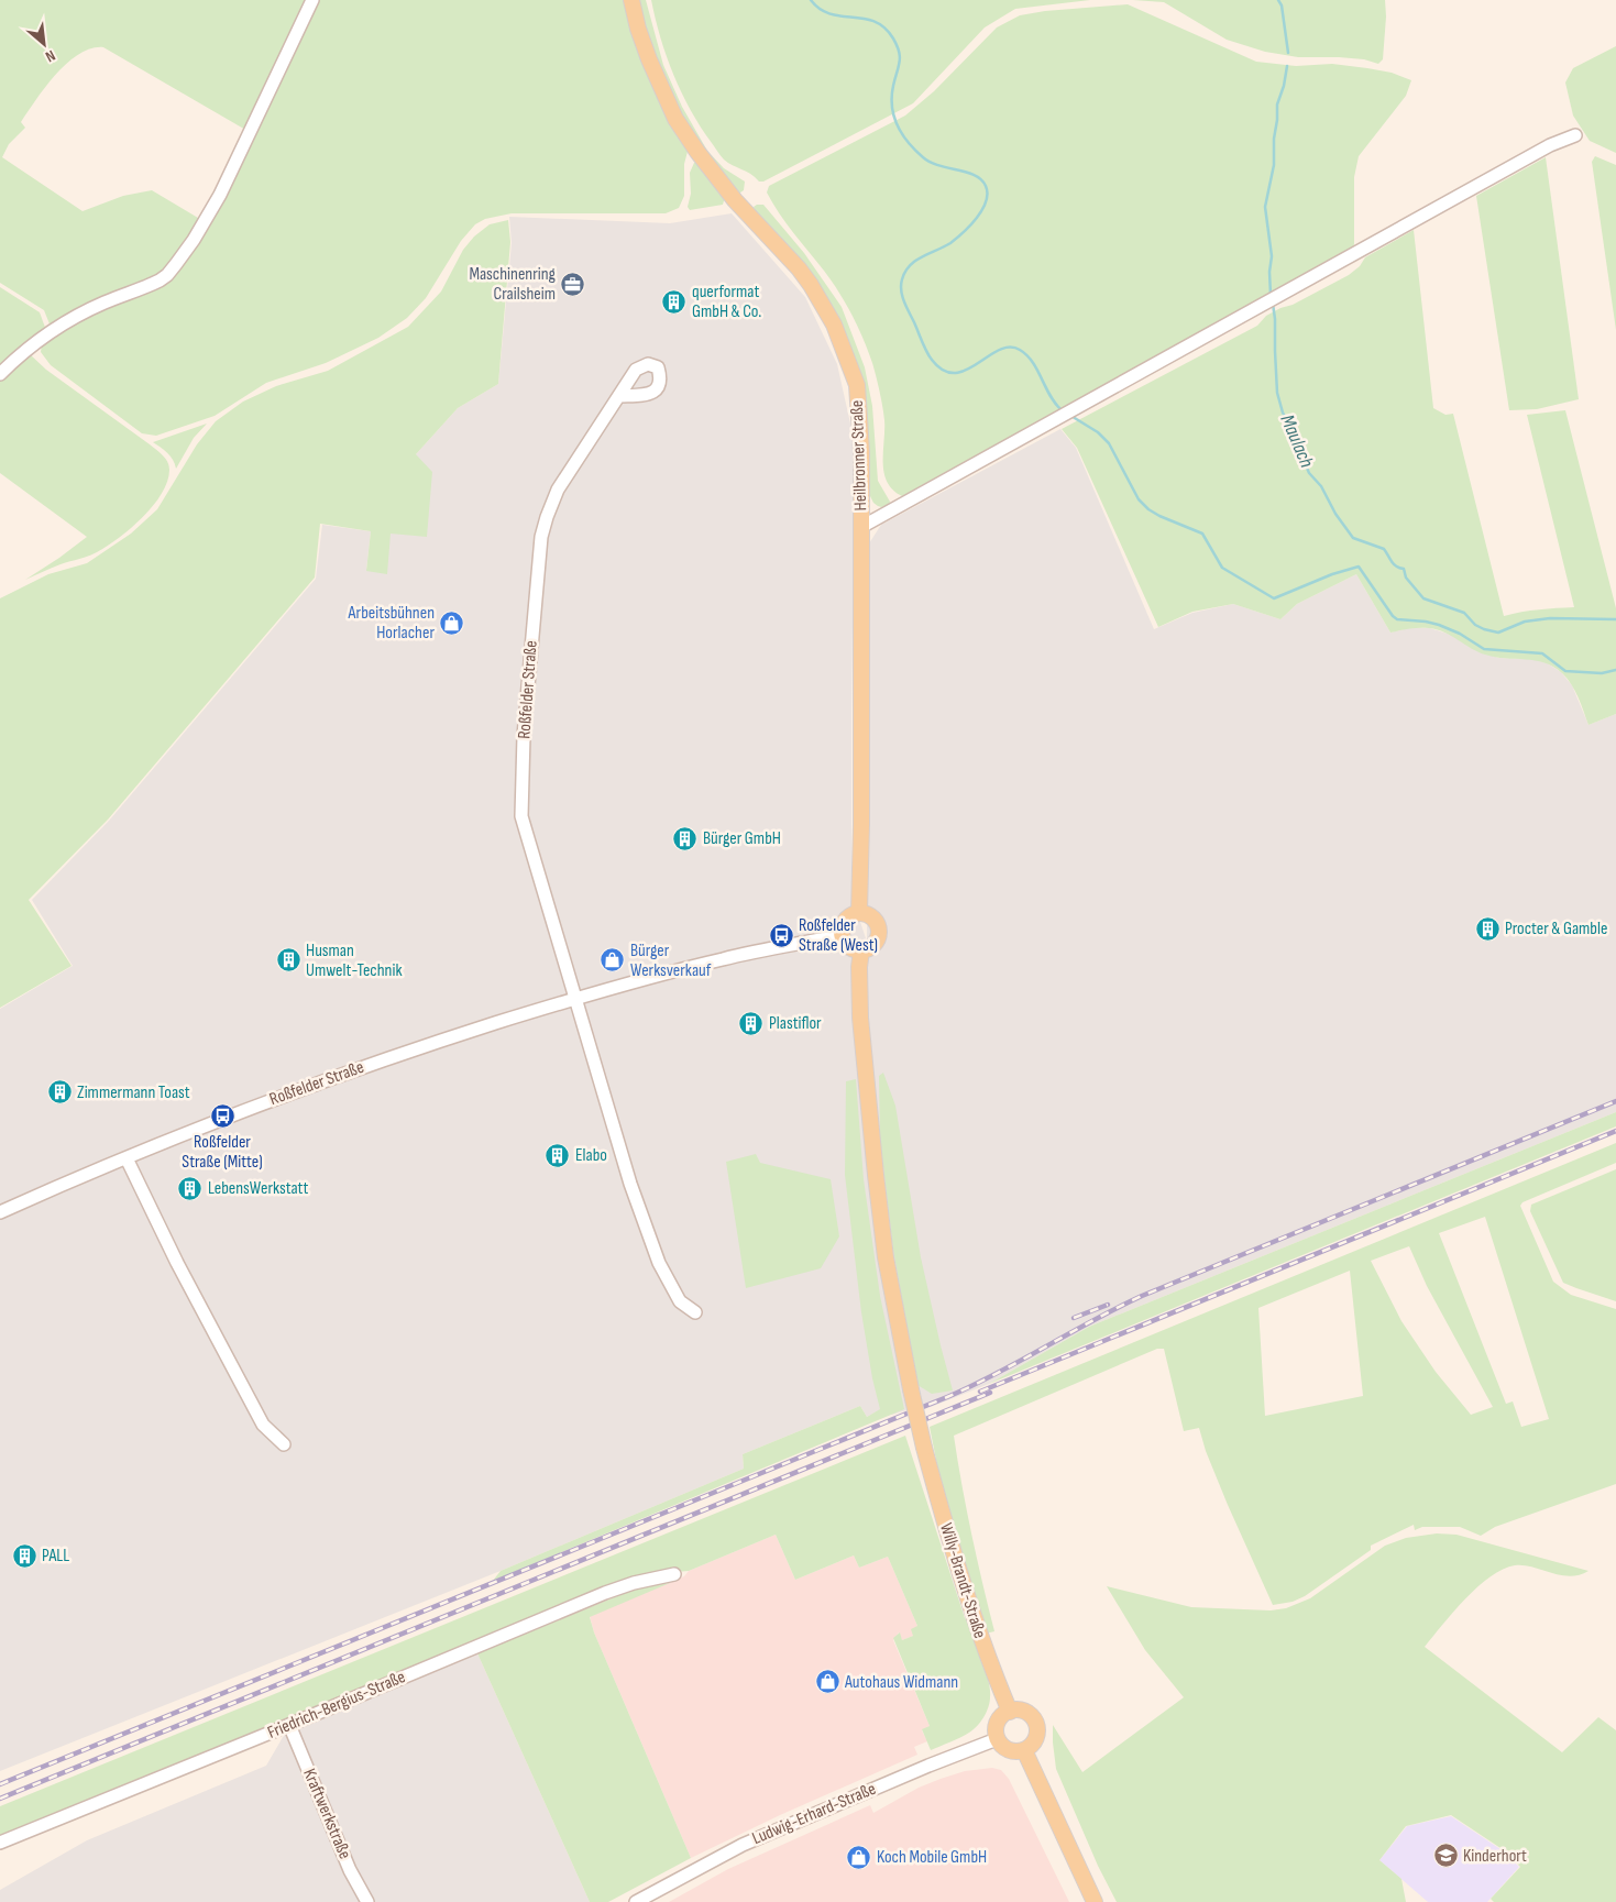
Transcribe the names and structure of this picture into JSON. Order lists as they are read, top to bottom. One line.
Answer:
{"streets":{"main road":["Heilbronner Straße","Willy-Brandt-Straße"],"street":["Roßfelder Straße","Friedrich-Bergius-Straße","Kraftwerkstraße","Ludwig-Erhard-Straße"]},"crossings":[["Heilbronner Straße","Roßfelder Straße"],["Heilbronner Straße","Willy-Brandt-Straße"],["Roßfelder Straße","Willy-Brandt-Straße"],["Willy-Brandt-Straße","Ludwig-Erhard-Straße"],["Friedrich-Bergius-Straße","Kraftwerkstraße"]],"water":["Maulach"],"places":{"office":["Maschinenring Crailsheim"],"building":["querformat GmbH & Co.","Bürger GmbH","Procter & Gamble","Husman Umwelt-Technik","Plastiflor","Zimmermann Toast","Elabo","LebensWerkstatt","PALL"],"shop":["Arbeitsbühnen Horlacher","Bürger Werksverkauf","Autohaus Widmann","Koch Mobile GmbH"],"bus stop":["Roßfelder Straße (West)","Roßfelder Straße (Mitte)"],"school or university":["Kinderhort"]},"north":"bottom right"}
